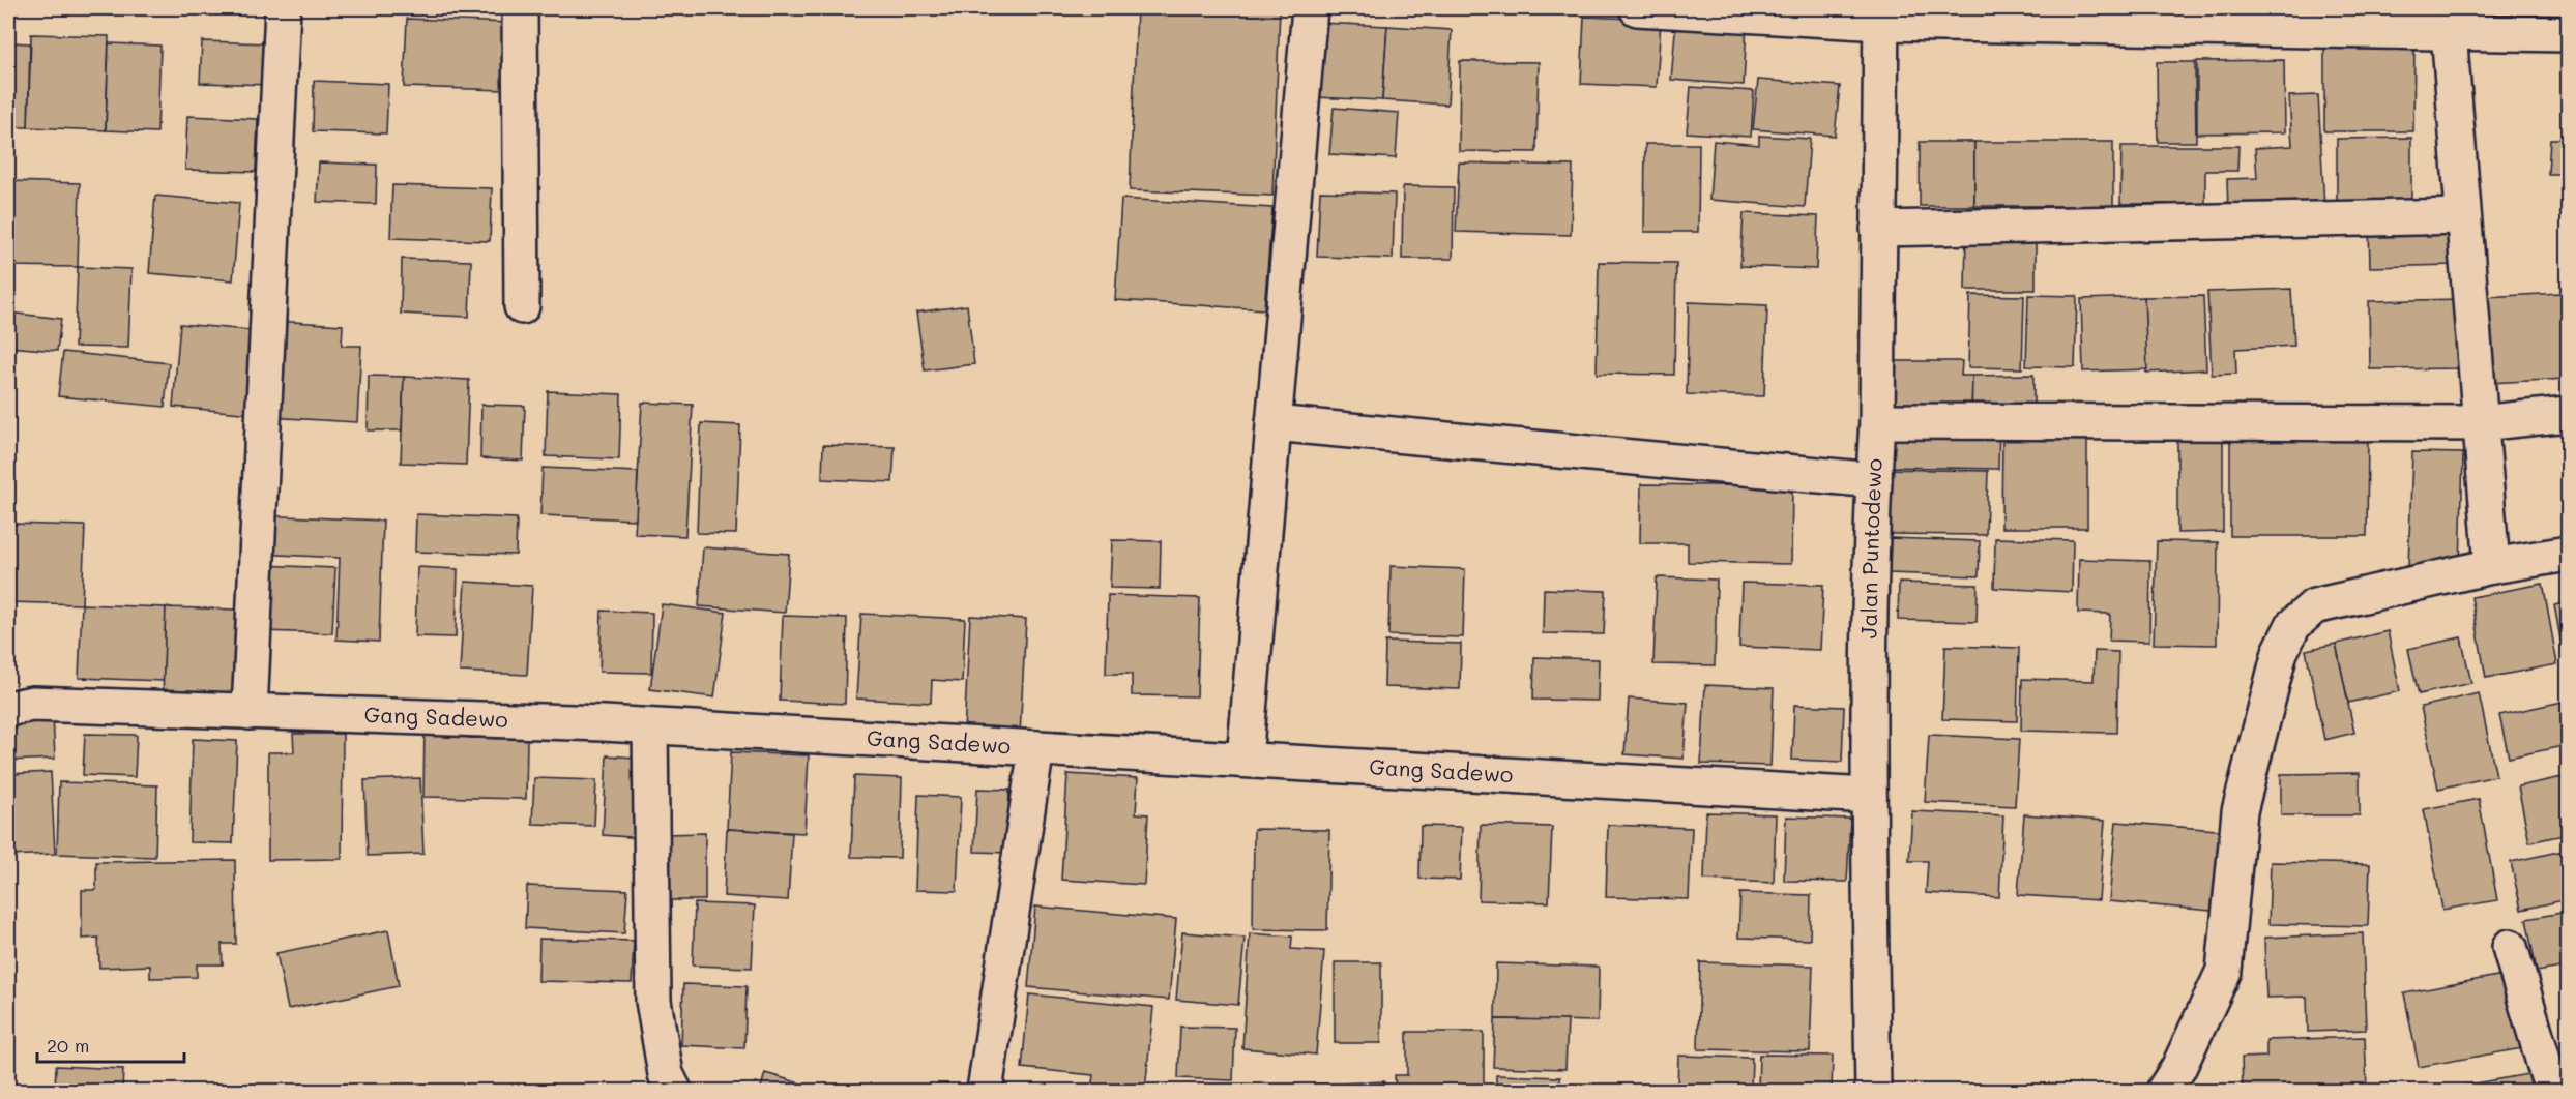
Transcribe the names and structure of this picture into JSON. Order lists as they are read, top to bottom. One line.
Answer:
{"streets":{"street":["Jalan Puntodewo","Gang Sadewo"]},"crossings":[["Jalan Puntodewo","Gang Sadewo"]],"scale_bar":"20 m"}
